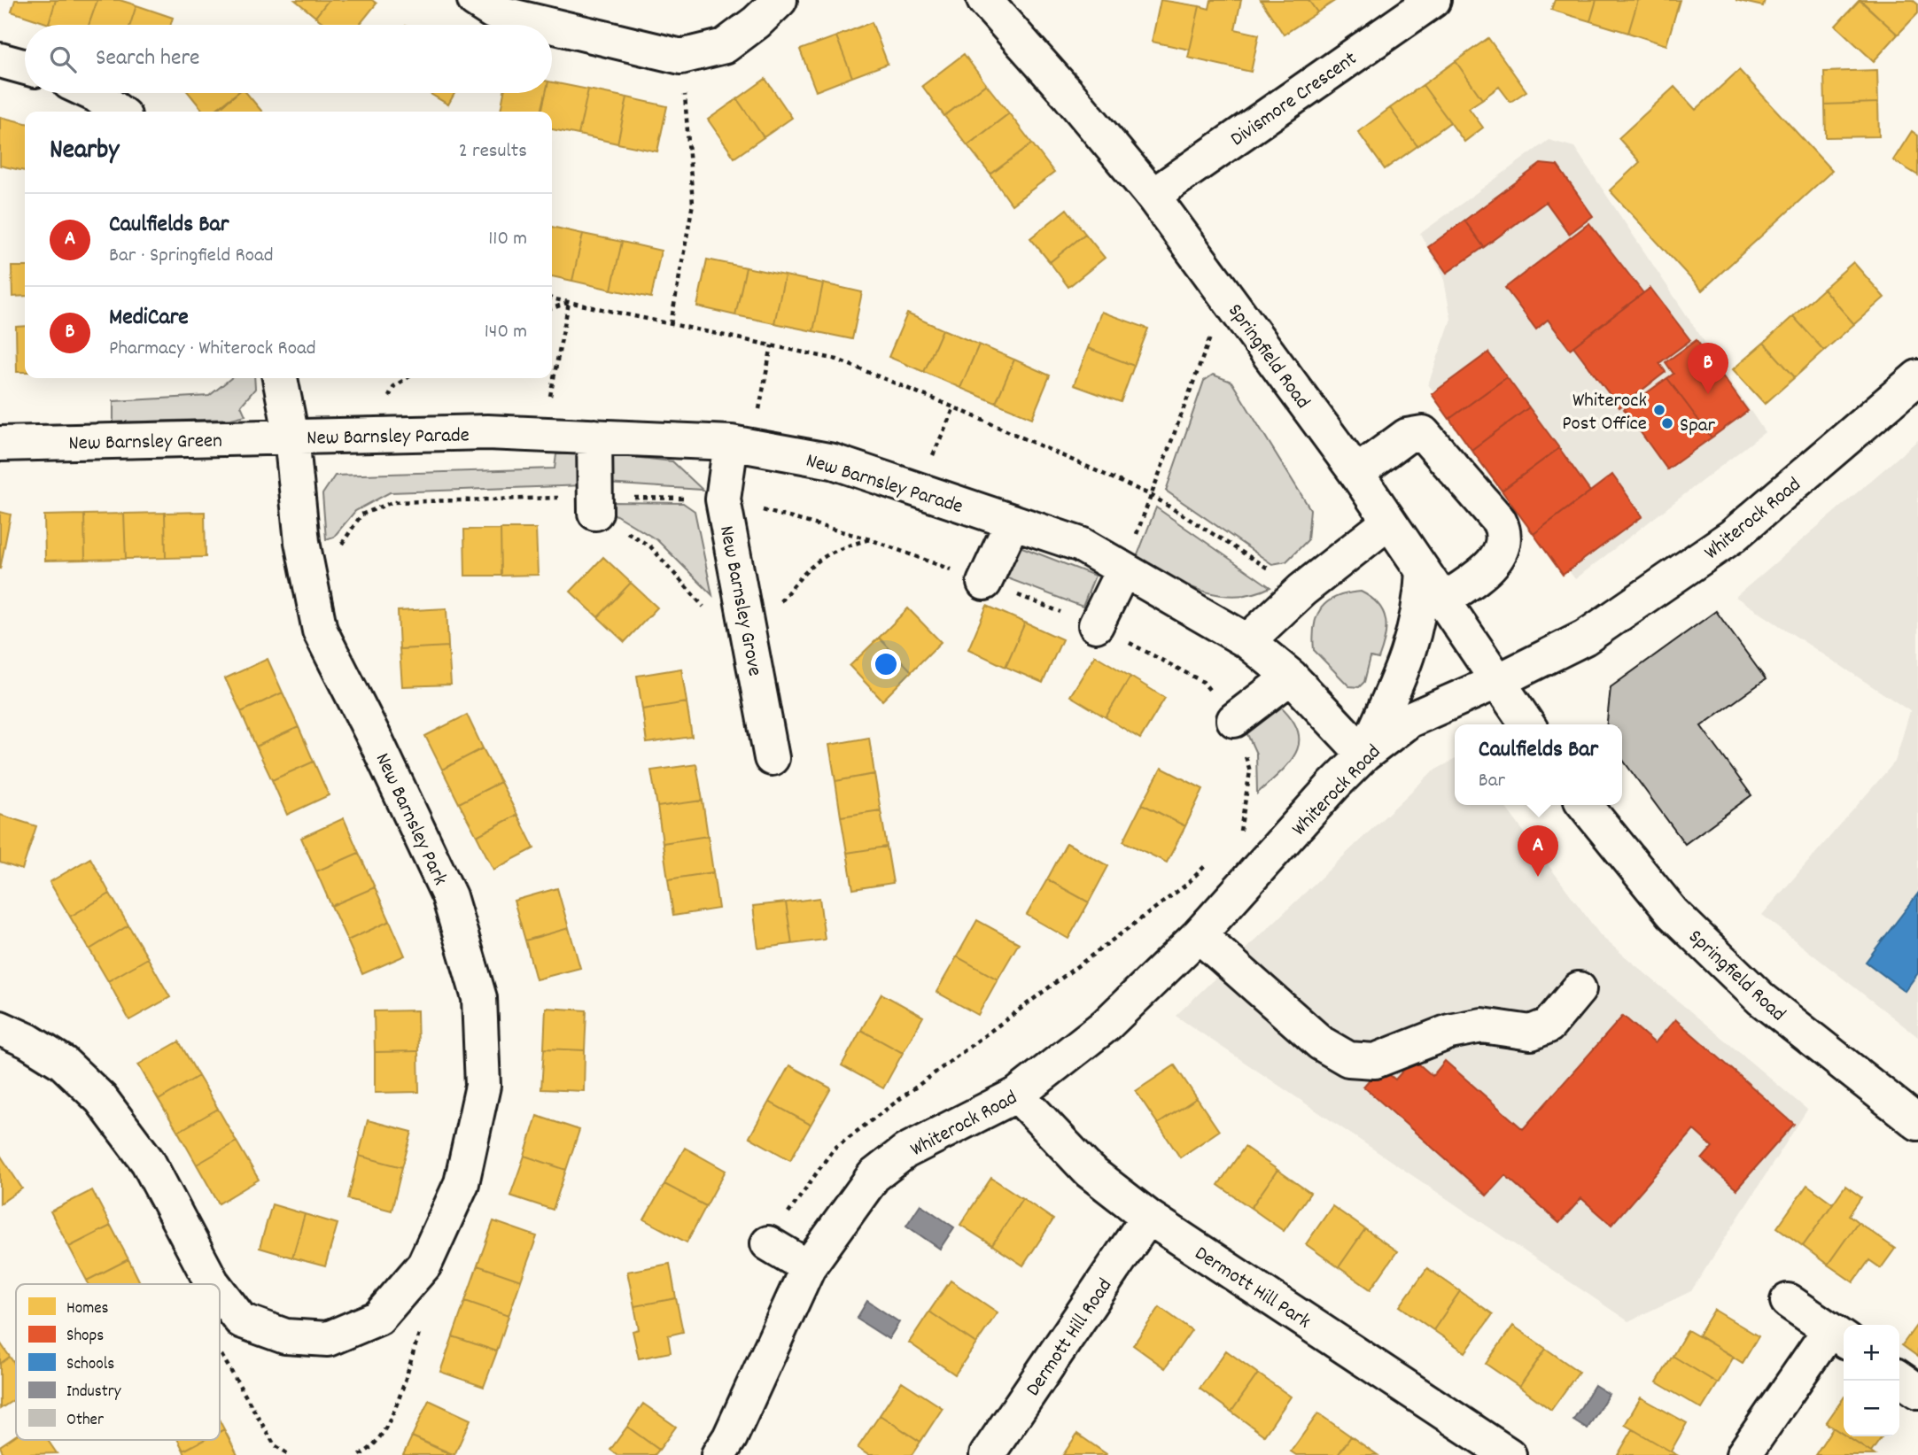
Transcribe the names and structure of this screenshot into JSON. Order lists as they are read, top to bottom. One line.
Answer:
{"streets":{"main road":["Divismore Crescent","Springfield Road","New Barnsley Parade","New Barnsley Green","Whiterock Road","New Barnsley Grove","New Barnsley Park","Dermott Hill Park","Dermott Hill Road"]},"crossings":[["Divismore Crescent","Springfield Road"],["Springfield Road","Whiterock Road"],["New Barnsley Parade","New Barnsley Green"],["New Barnsley Parade","Whiterock Road"],["New Barnsley Parade","New Barnsley Grove"],["New Barnsley Parade","New Barnsley Park"],["New Barnsley Green","New Barnsley Park"],["Whiterock Road","Dermott Hill Park"],["Dermott Hill Park","Dermott Hill Road"]],"places":["Whiterock Post Office","Spar"],"legend":["Homes","Shops","Schools","Industry","Other"],"page":{"search":"Search here","heading":["Nearby","2 results"],"list":[{"mark":"A","name":"Caulfields Bar","note":"Bar · Springfield Road","value":"110 m"},{"mark":"B","name":"MediCare","note":"Pharmacy · Whiterock Road","value":"140 m"}],"pins":["B","A"],"popup":["Caulfields Bar","Bar"],"map_buttons":["+","−"]}}
